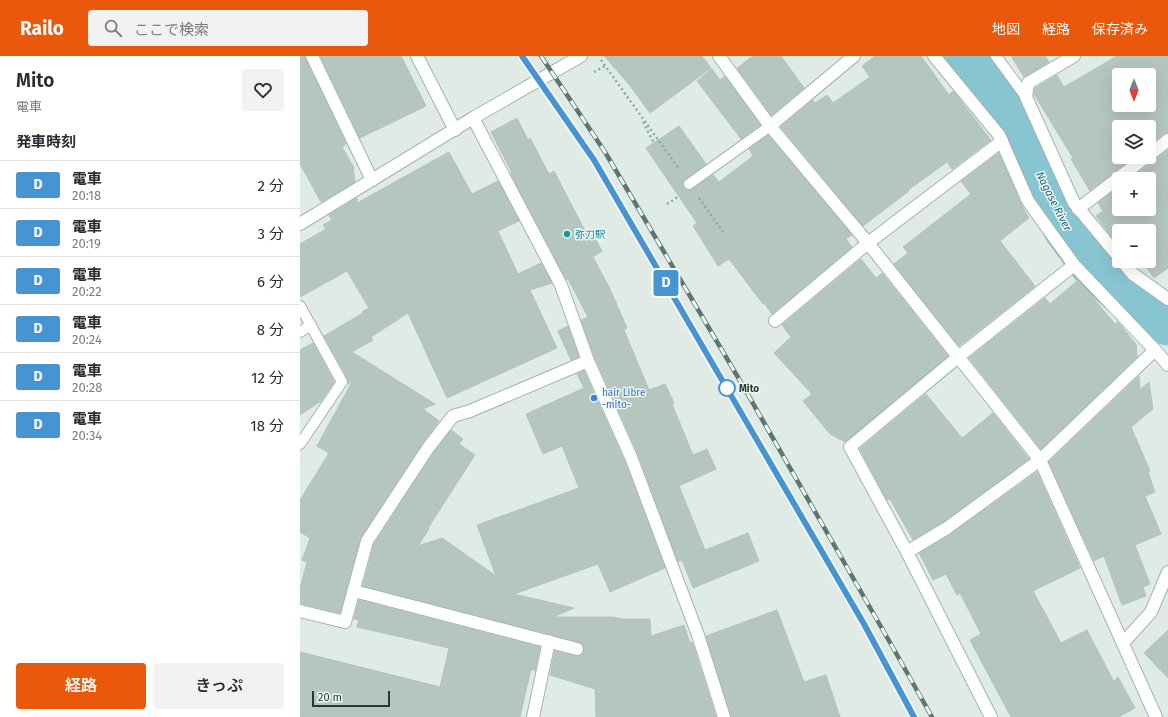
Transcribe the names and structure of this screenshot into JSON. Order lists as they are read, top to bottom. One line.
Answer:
{"water":["Nagase River"],"places":["弥刀駅","Mito","hair Libre -mito-"],"scale_bar":"20 m","north":"bottom","page":{"header":"Railo","search":"ここで検索","nav":["地図","経路","保存済み"],"heading":[["Mito","電車"],"発車時刻"],"on_map":"D","map_buttons":["+","−"],"list":[{"mark":"D","name":"電車","note":"20:18","value":"2 分"},{"mark":"D","name":"電車","note":"20:19","value":"3 分"},{"mark":"D","name":"電車","note":"20:22","value":"6 分"},{"mark":"D","name":"電車","note":"20:24","value":"8 分"},{"mark":"D","name":"電車","note":"20:28","value":"12 分"},{"mark":"D","name":"電車","note":"20:34","value":"18 分"}],"buttons":["経路","きっぷ"],"scale":"20 m"}}
